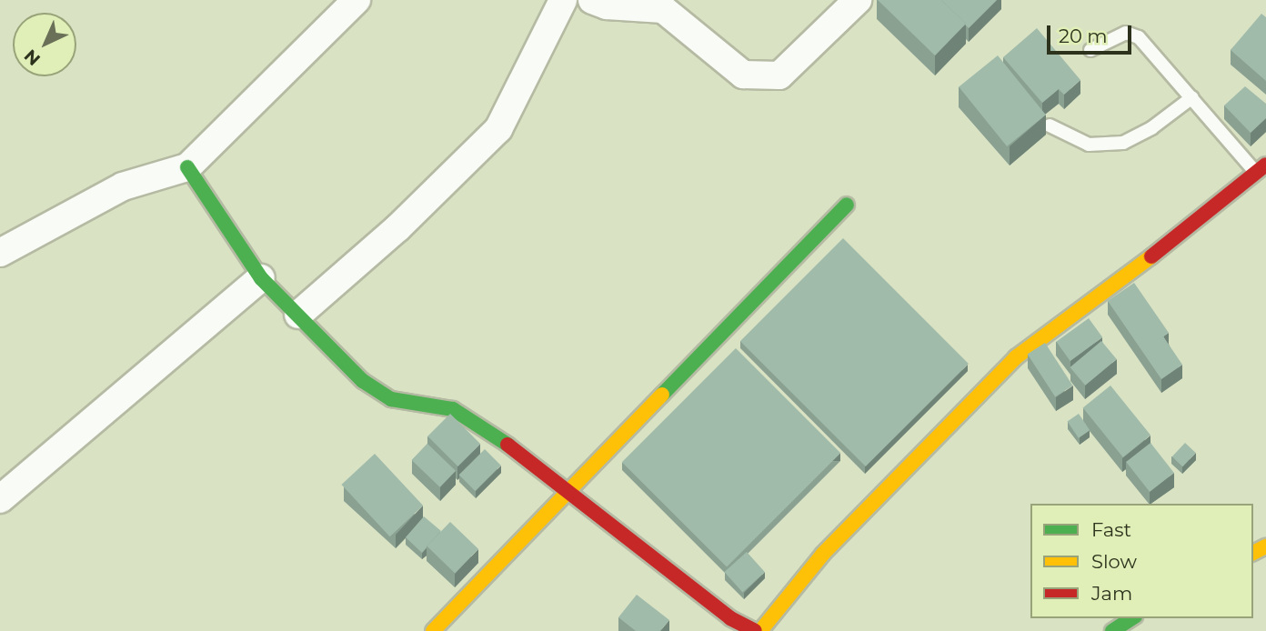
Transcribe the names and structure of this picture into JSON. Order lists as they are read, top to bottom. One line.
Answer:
{"legend":["Fast","Slow","Jam"],"scale_bar":"20 m","north":"bottom left"}
